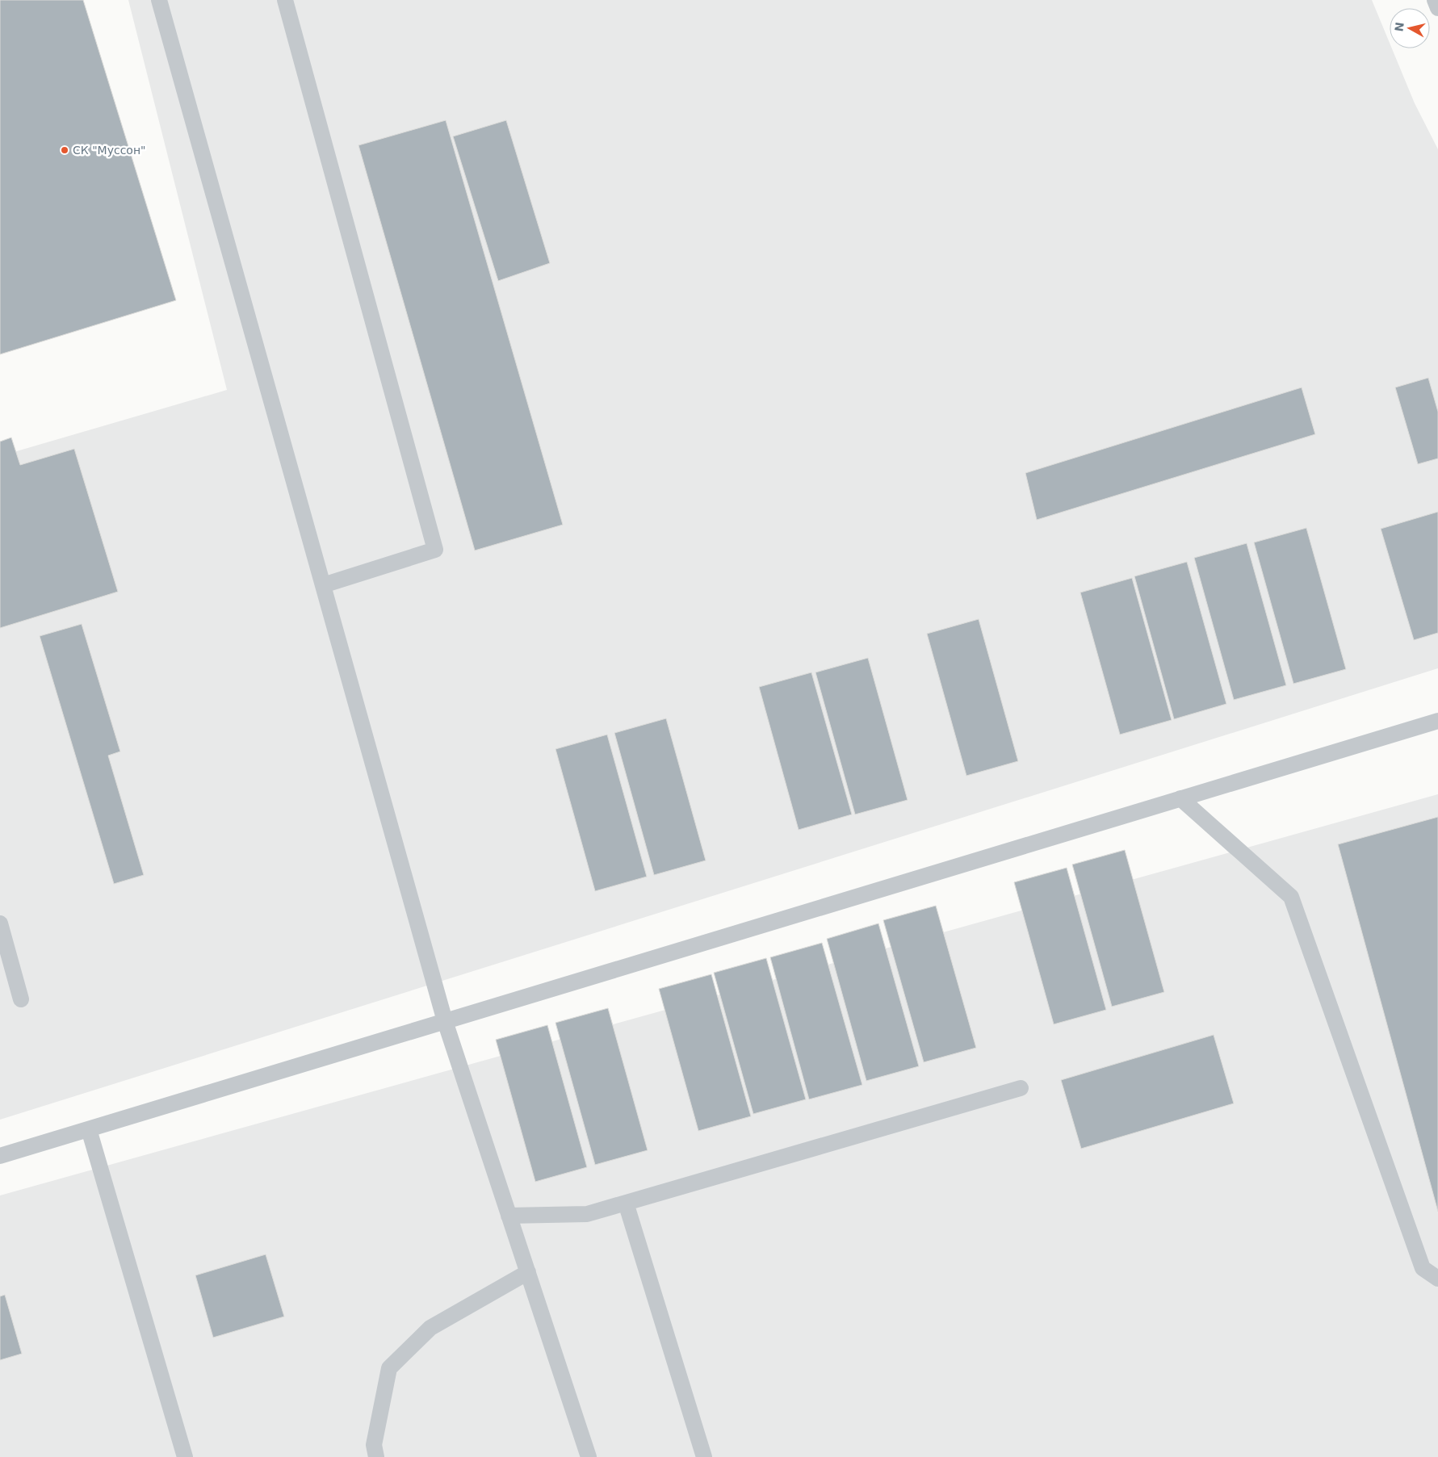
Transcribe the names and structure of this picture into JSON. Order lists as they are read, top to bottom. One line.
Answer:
{"places":["СК \"Муссон\""],"north":"left"}
